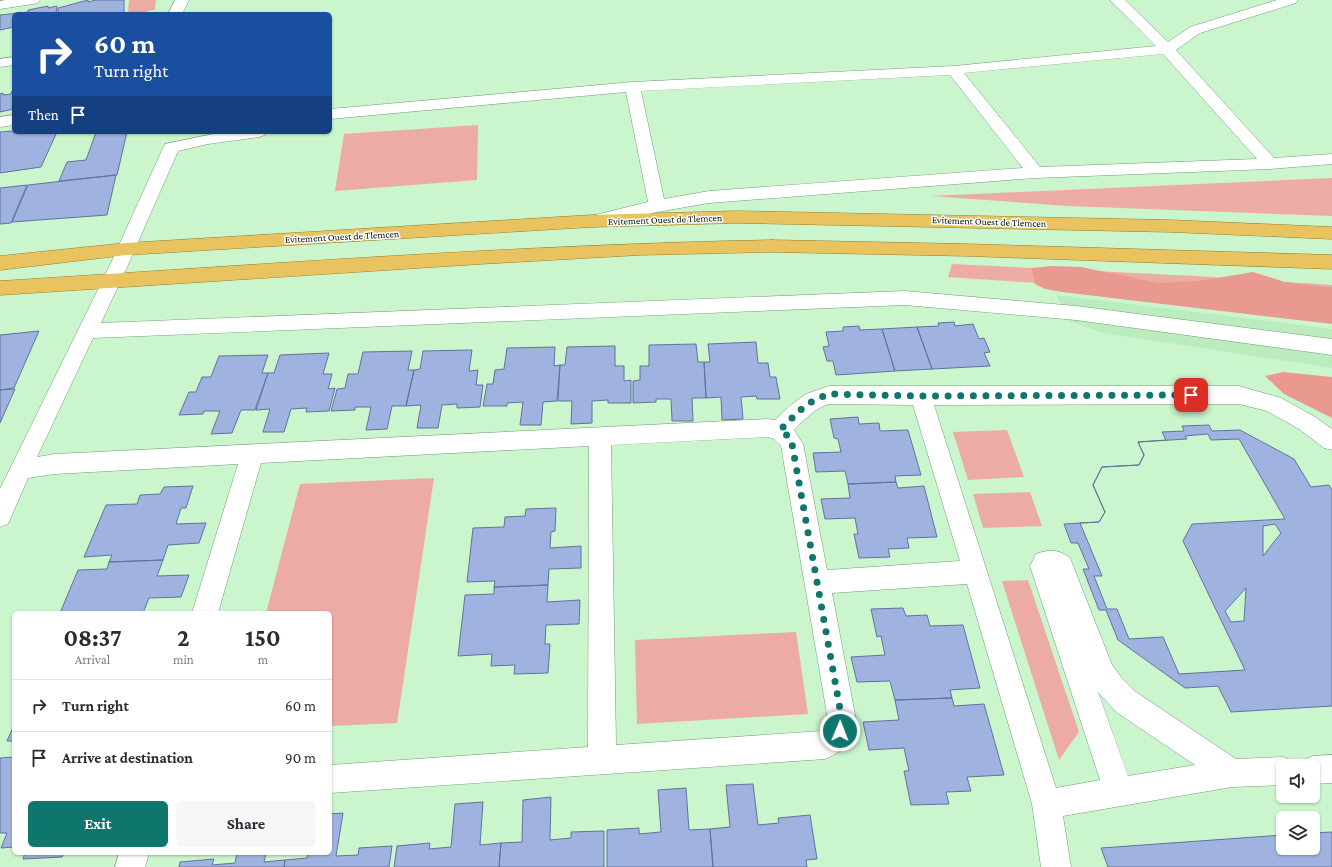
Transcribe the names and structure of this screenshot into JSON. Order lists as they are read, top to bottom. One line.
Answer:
{"streets":{"highway":["Evitement Ouest de Tlemcen"]},"page":{"turn":["60 m","Turn right"],"then":"Then","eta":["08:37","Arrival","2","min","150","m"],"list":[{"name":"Turn right","value":"60 m"},{"name":"Arrive at destination","value":"90 m"}],"buttons":["Exit","Share"]}}
